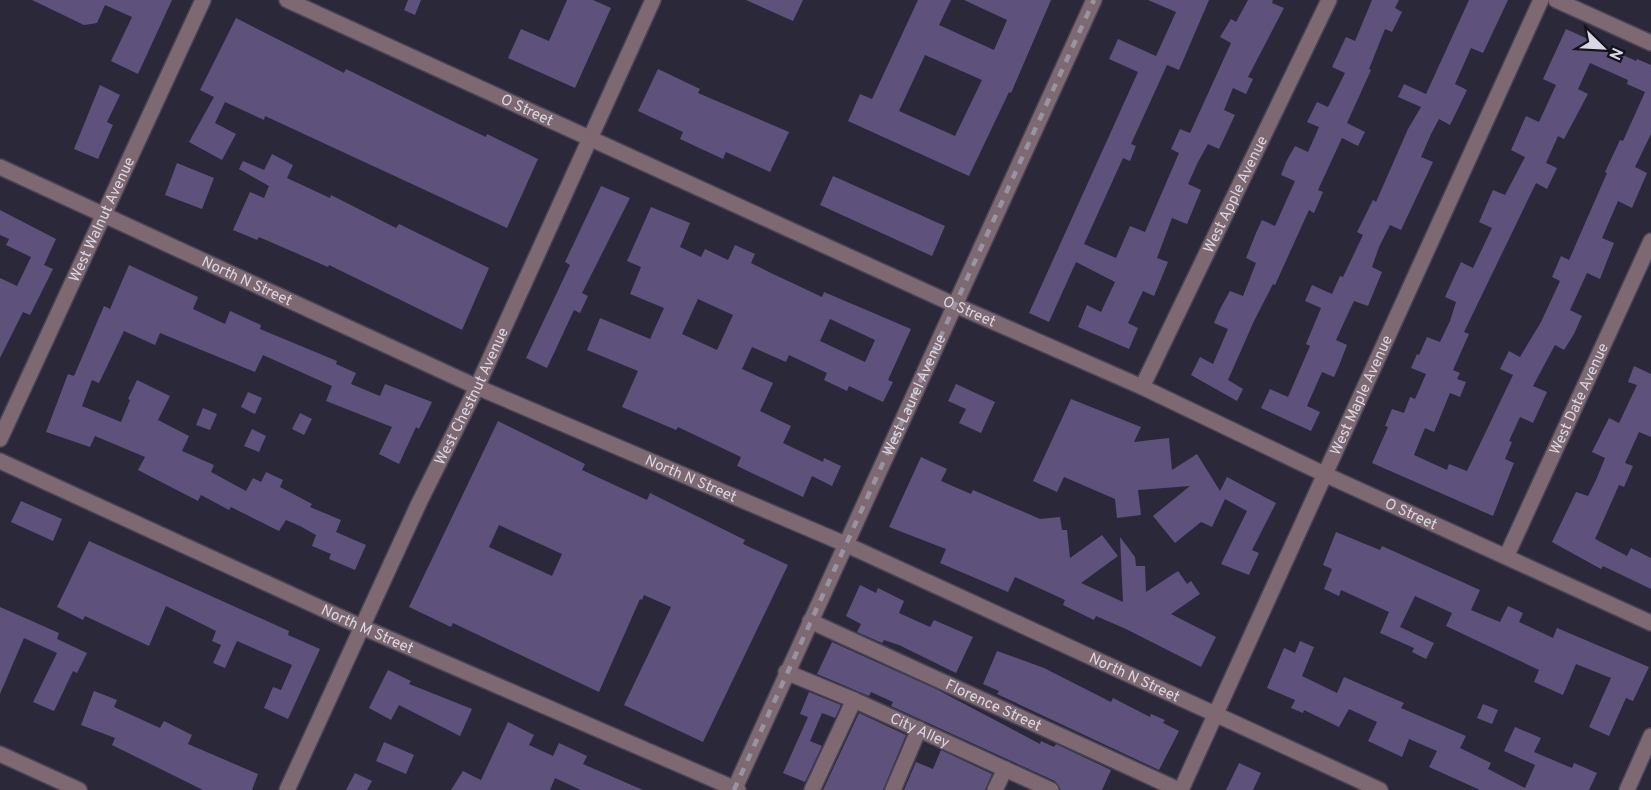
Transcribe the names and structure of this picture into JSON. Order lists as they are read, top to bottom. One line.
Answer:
{"streets":{"street":["O Street","West Apple Avenue","West Walnut Avenue","North N Street","West Laurel Avenue","West Maple Avenue","West Chestnut Avenue","West Date Avenue","North M Street","Florence Street","City Alley"]},"crossings":[["O Street","West Apple Avenue"],["O Street","West Laurel Avenue"],["O Street","West Maple Avenue"],["O Street","West Chestnut Avenue"],["O Street","West Date Avenue"],["West Walnut Avenue","North N Street"],["North N Street","West Laurel Avenue"],["North N Street","West Maple Avenue"],["North N Street","West Chestnut Avenue"],["West Laurel Avenue","North M Street"],["West Laurel Avenue","Florence Street"],["West Laurel Avenue","City Alley"],["West Maple Avenue","Florence Street"],["West Chestnut Avenue","North M Street"]],"north":"bottom right"}
